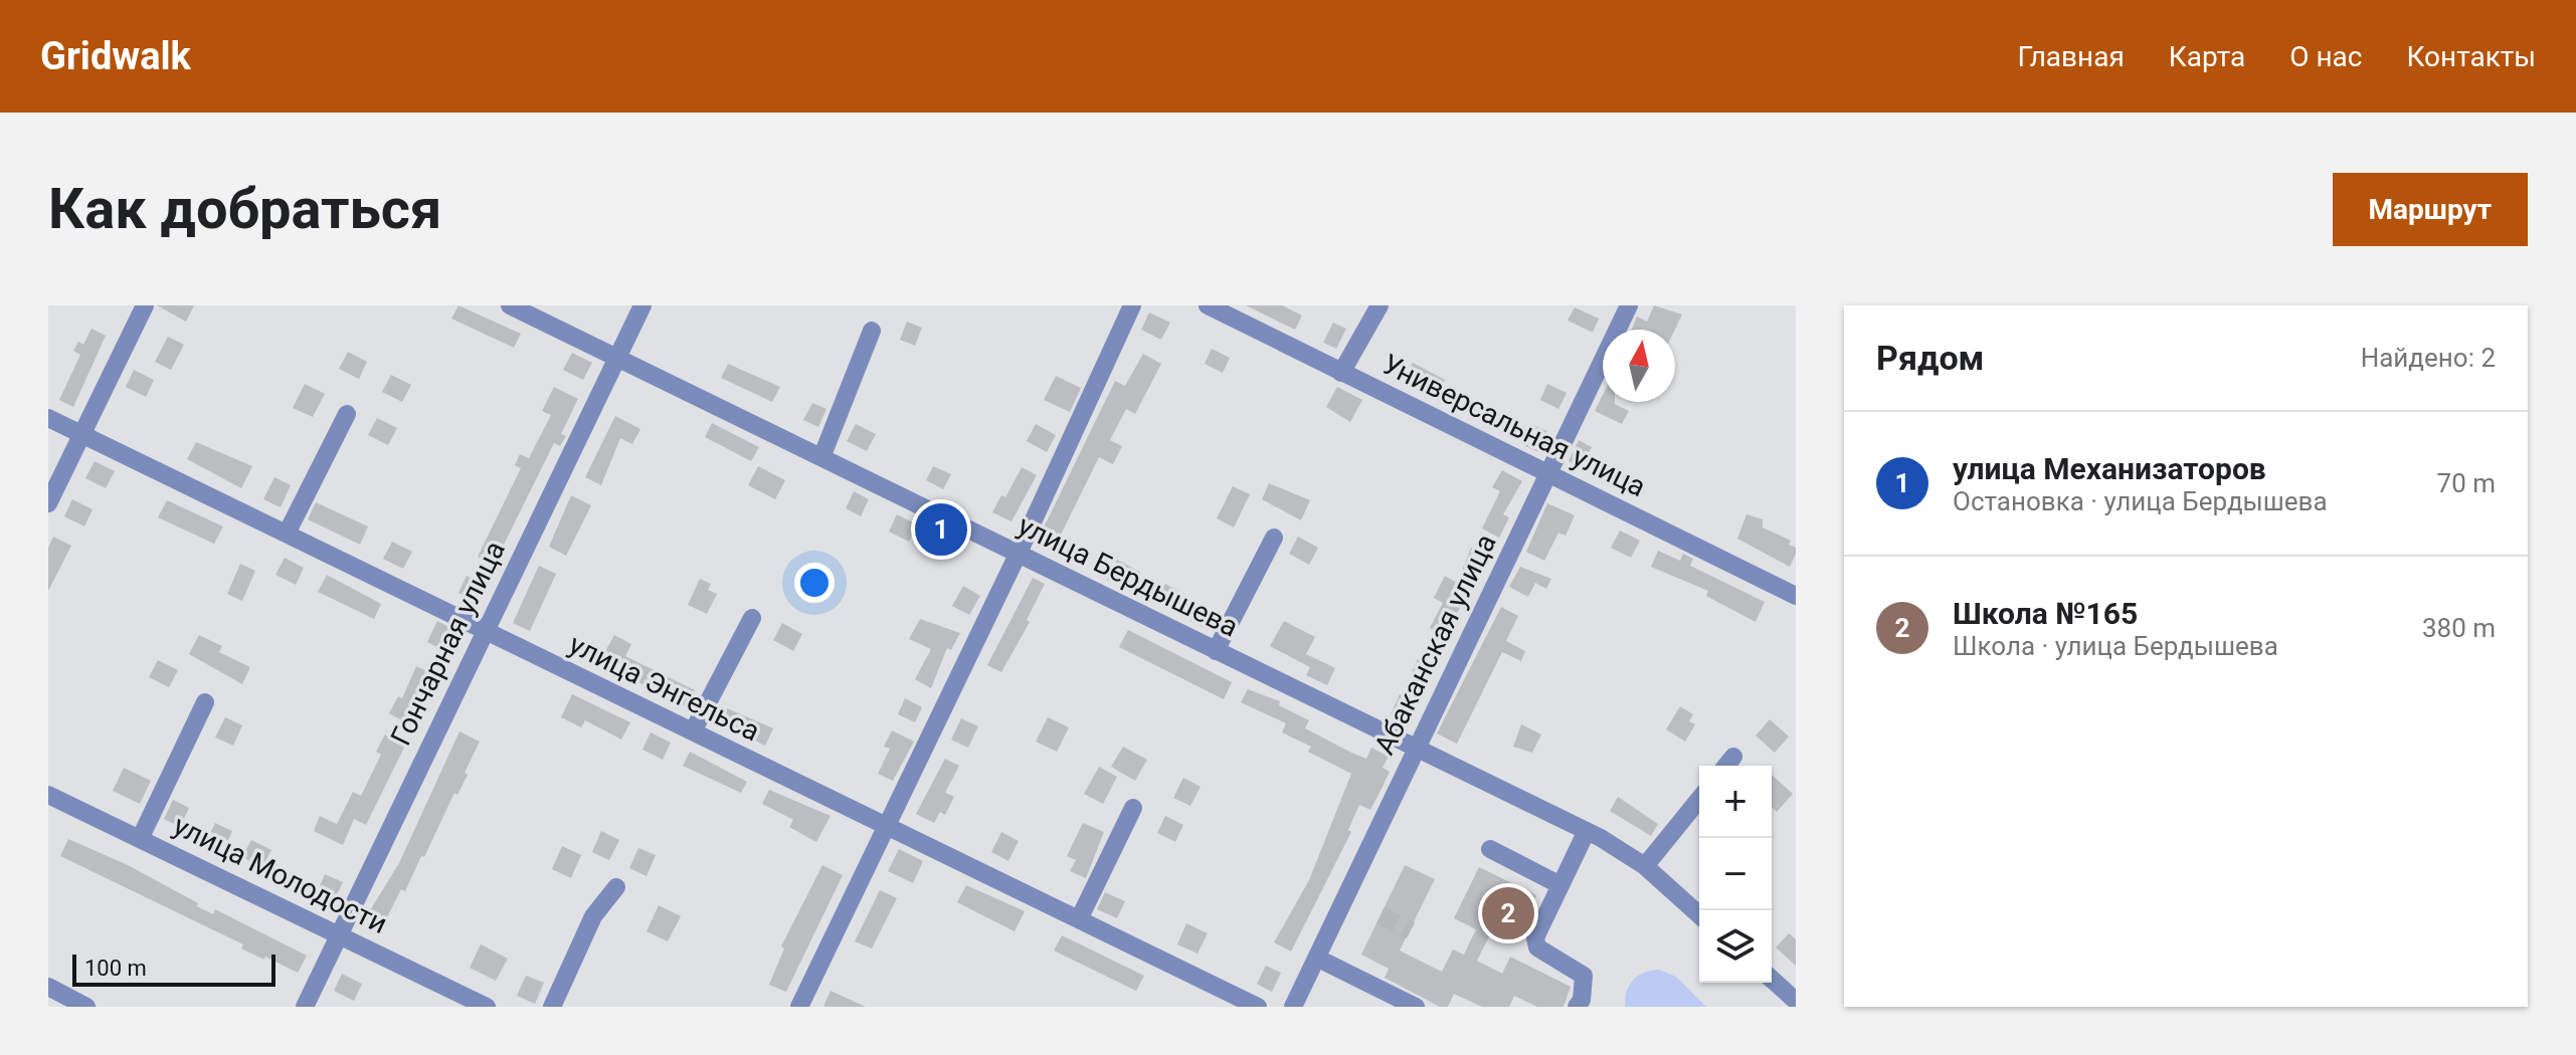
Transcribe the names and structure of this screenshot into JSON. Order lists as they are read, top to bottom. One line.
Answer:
{"streets":{"street":["Универсальная улица","улица Бердышева","Гончарная улица","Абаканская улица","улица Энгельса","улица Молодости"]},"crossings":[["Универсальная улица","Абаканская улица"],["улица Бердышева","Гончарная улица"],["улица Бердышева","Абаканская улица"],["Гончарная улица","улица Энгельса"],["Гончарная улица","улица Молодости"]],"scale_bar":"100 m","north":"top","page":{"header":"Gridwalk","nav":["Главная","Карта","О нас","Контакты"],"buttons":"Маршрут","title":"Как добраться","heading":["Рядом","Найдено: 2"],"list":[{"mark":"1","name":"улица Механизаторов","note":"Остановка · улица Бердышева","value":"70 m"},{"mark":"2","name":"Школа №165","note":"Школа · улица Бердышева","value":"380 m"}],"pins":["1","2"],"map_buttons":["+","−"],"scale":"100 m"}}
